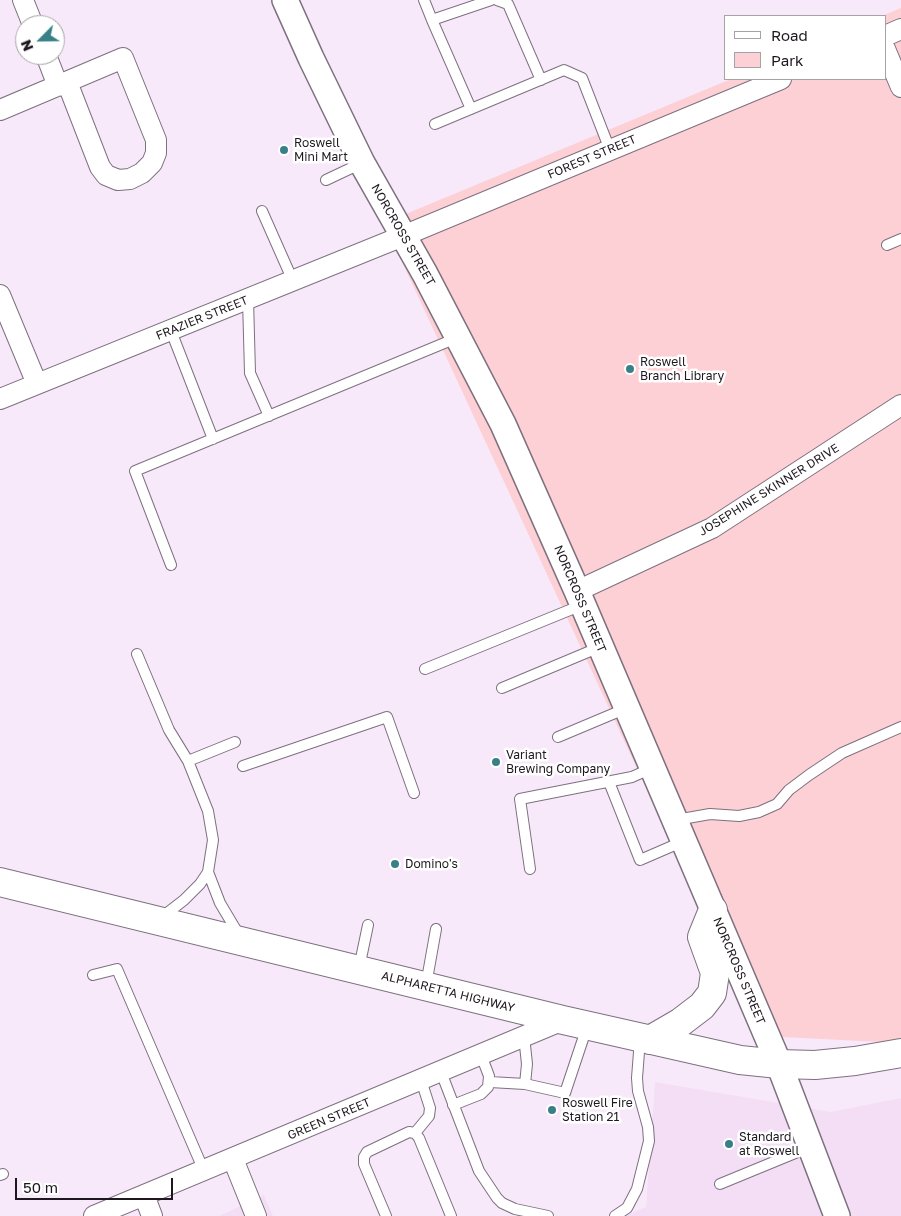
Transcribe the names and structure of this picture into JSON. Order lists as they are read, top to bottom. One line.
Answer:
{"streets":{"highway":["ALPHARETTA HIGHWAY"],"street":["FOREST STREET","NORCROSS STREET","FRAZIER STREET","JOSEPHINE SKINNER DRIVE","GREEN STREET"]},"crossings":[["FOREST STREET","NORCROSS STREET"],["FOREST STREET","FRAZIER STREET"],["NORCROSS STREET","FRAZIER STREET"],["NORCROSS STREET","JOSEPHINE SKINNER DRIVE"],["NORCROSS STREET","ALPHARETTA HIGHWAY"],["ALPHARETTA HIGHWAY","GREEN STREET"]],"places":["Roswell Mini Mart","Roswell Branch Library","Variant Brewing Company","Domino's","Roswell Fire Station 21","Standard at Roswell"],"legend":["Road","Park"],"scale_bar":"50 m","north":"bottom left"}
